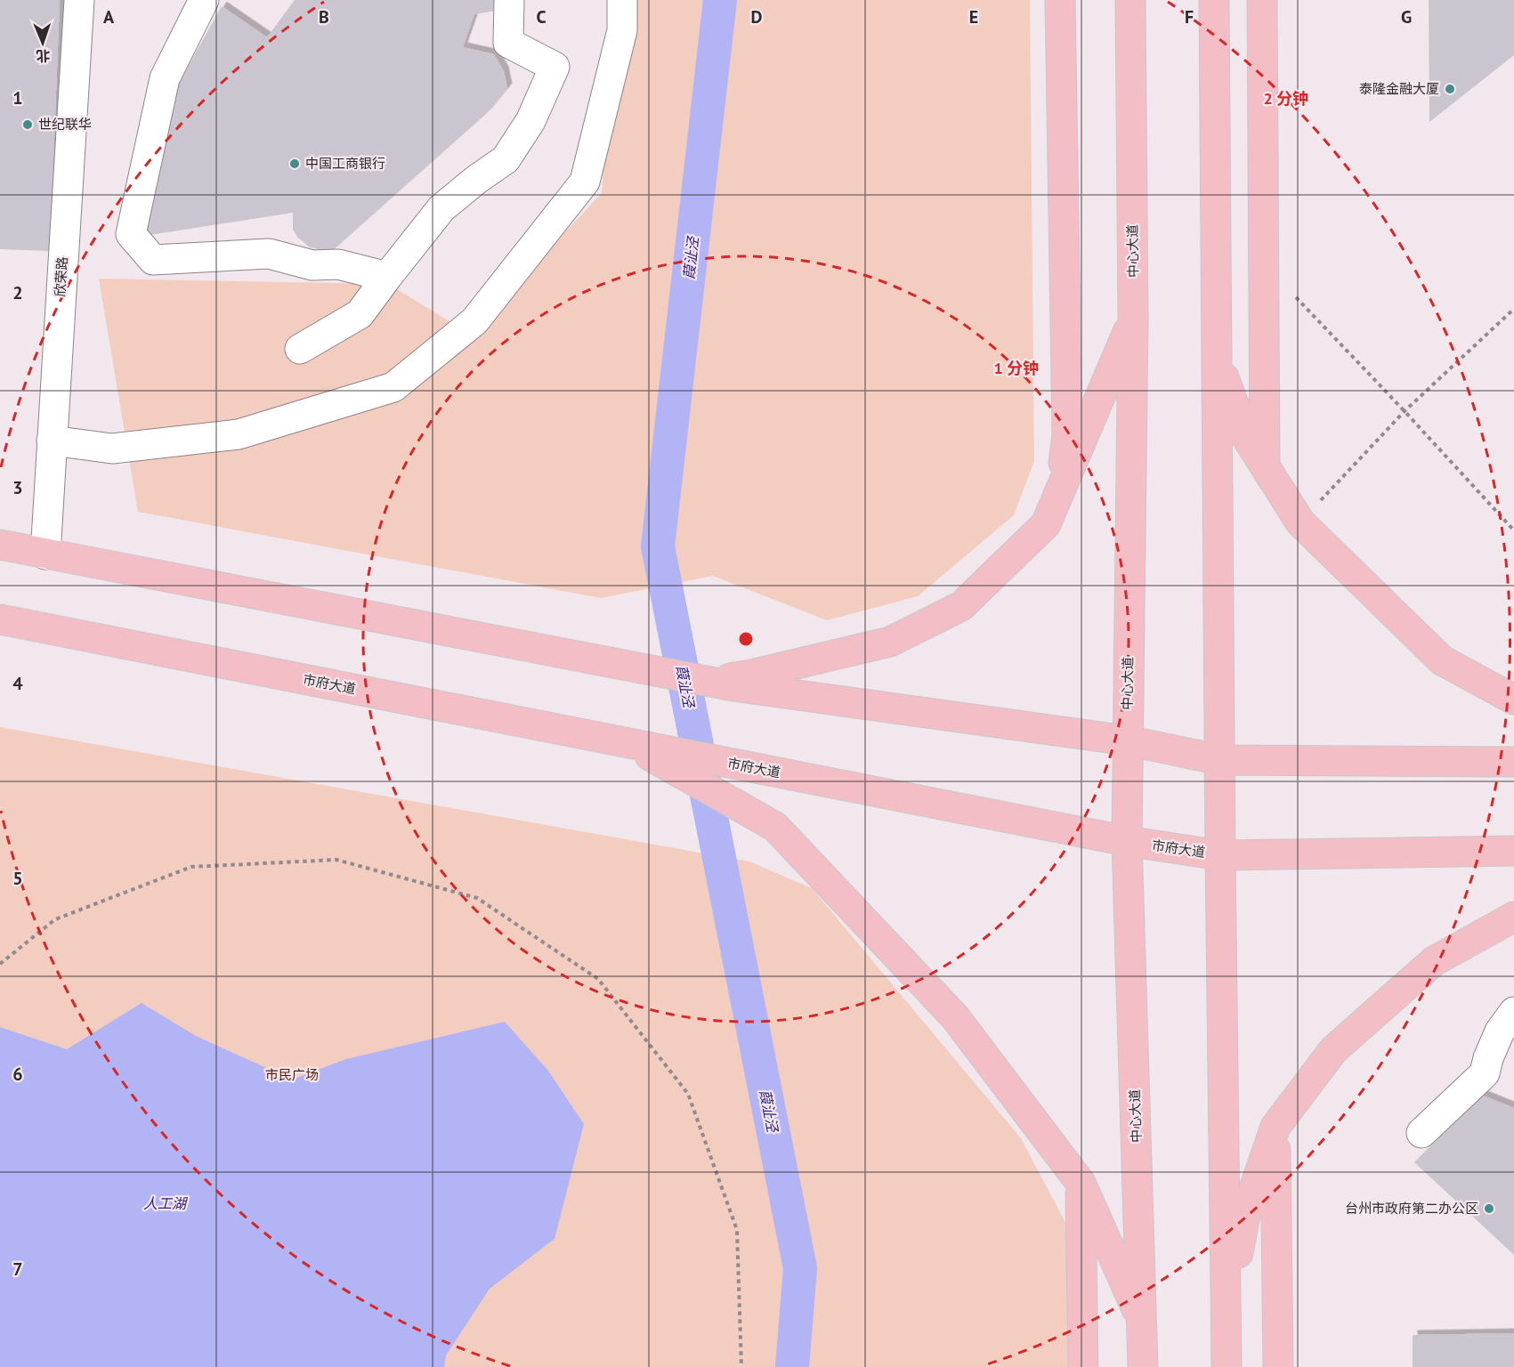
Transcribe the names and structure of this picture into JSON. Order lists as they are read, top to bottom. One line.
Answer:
{"streets":{"main road":["中心大道","市府大道"],"street":["欣荣路"]},"crossings":[["中心大道","市府大道"]],"water":["葭沚泾","人工湖"],"parks":["市民广场"],"places":["泰隆金融大厦","世纪联华","中国工商银行","台州市政府第二办公区"],"north":"bottom","grid":{"columns":["A","B","C","D","E","F","G"],"rows":["1","2","3","4","5","6","7"]},"rings":["2 分钟","1 分钟"]}
